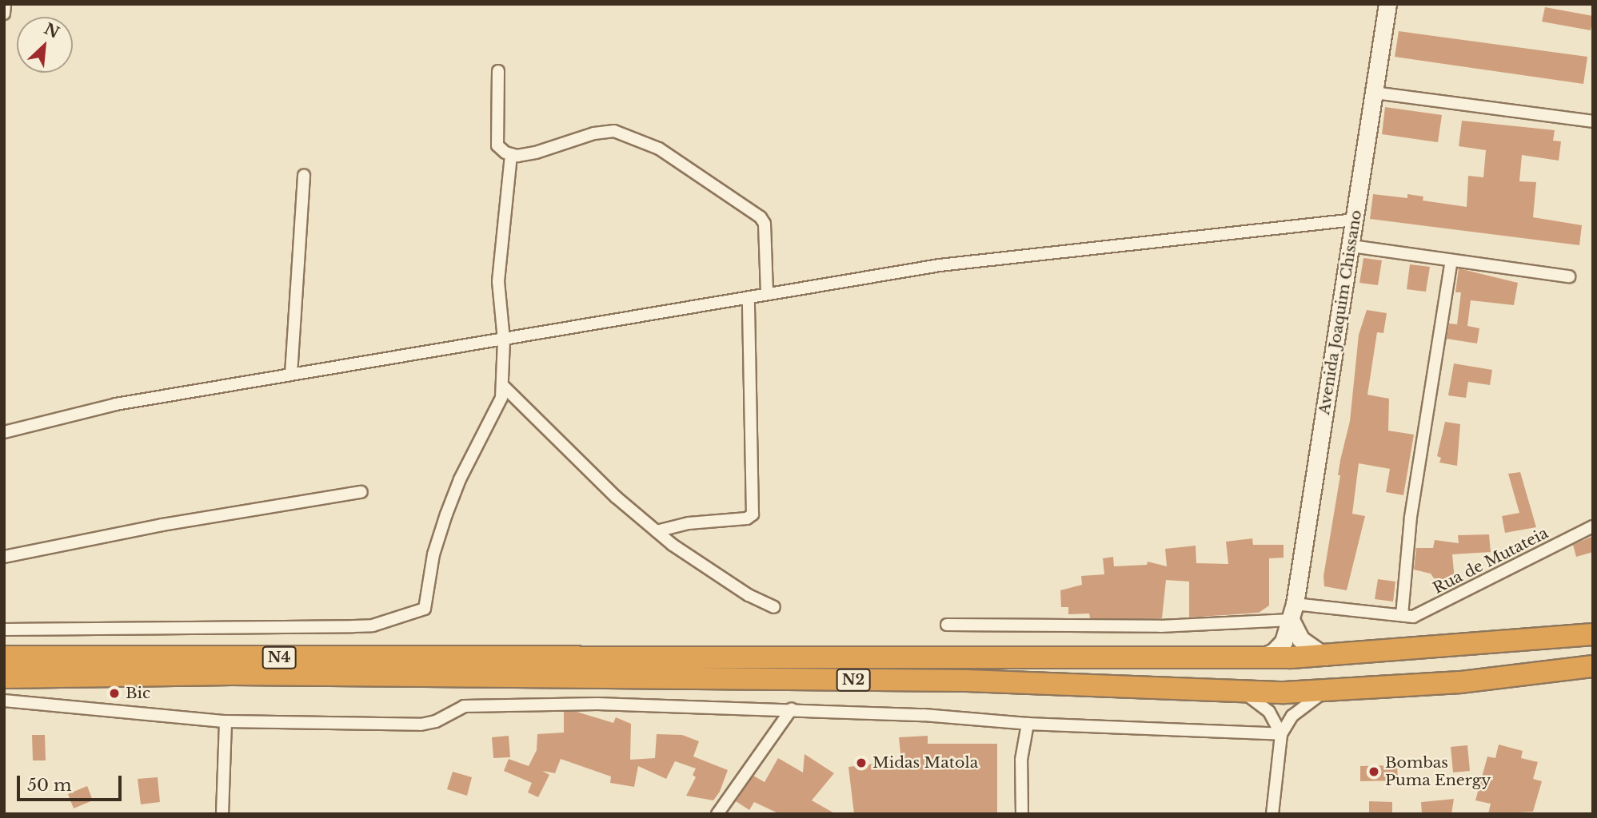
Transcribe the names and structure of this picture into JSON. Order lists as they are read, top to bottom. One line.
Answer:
{"streets":{"highway":["N4","N2"],"street":["Avenida Joaquim Chissano","Rua de Mutateia"]},"crossings":[["Avenida Joaquim Chissano","Rua de Mutateia"],["Avenida Joaquim Chissano","N2"],["N4","N2"]],"places":["Bic","Midas Matola","Bombas Puma Energy"],"scale_bar":"50 m","north":"top right"}
